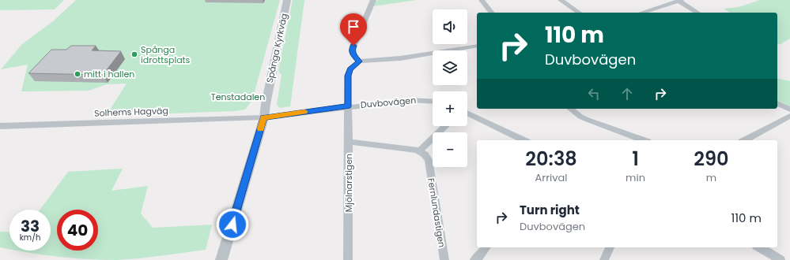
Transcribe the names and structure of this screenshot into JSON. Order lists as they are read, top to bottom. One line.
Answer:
{"streets":{"street":["Spånga Kyrkväg","Duvbovägen","Solhems Hagväg","Mjölnarstigen","Fernlundastigen"]},"crossings":[["Spånga Kyrkväg","Duvbovägen"],["Spånga Kyrkväg","Solhems Hagväg"],["Duvbovägen","Solhems Hagväg"],["Duvbovägen","Mjölnarstigen"]],"parks":["Tenstadalen"],"places":["Spånga idrottsplats","mitt i hallen"],"page":{"map_buttons":["+","−"],"turn":["110 m","Duvbovägen"],"eta":["20:38","Arrival","1","min","290","m"],"list":[{"name":"Turn right","note":"Duvbovägen","value":"110 m"}],"speed":"33 km/h","limit":"40"}}
